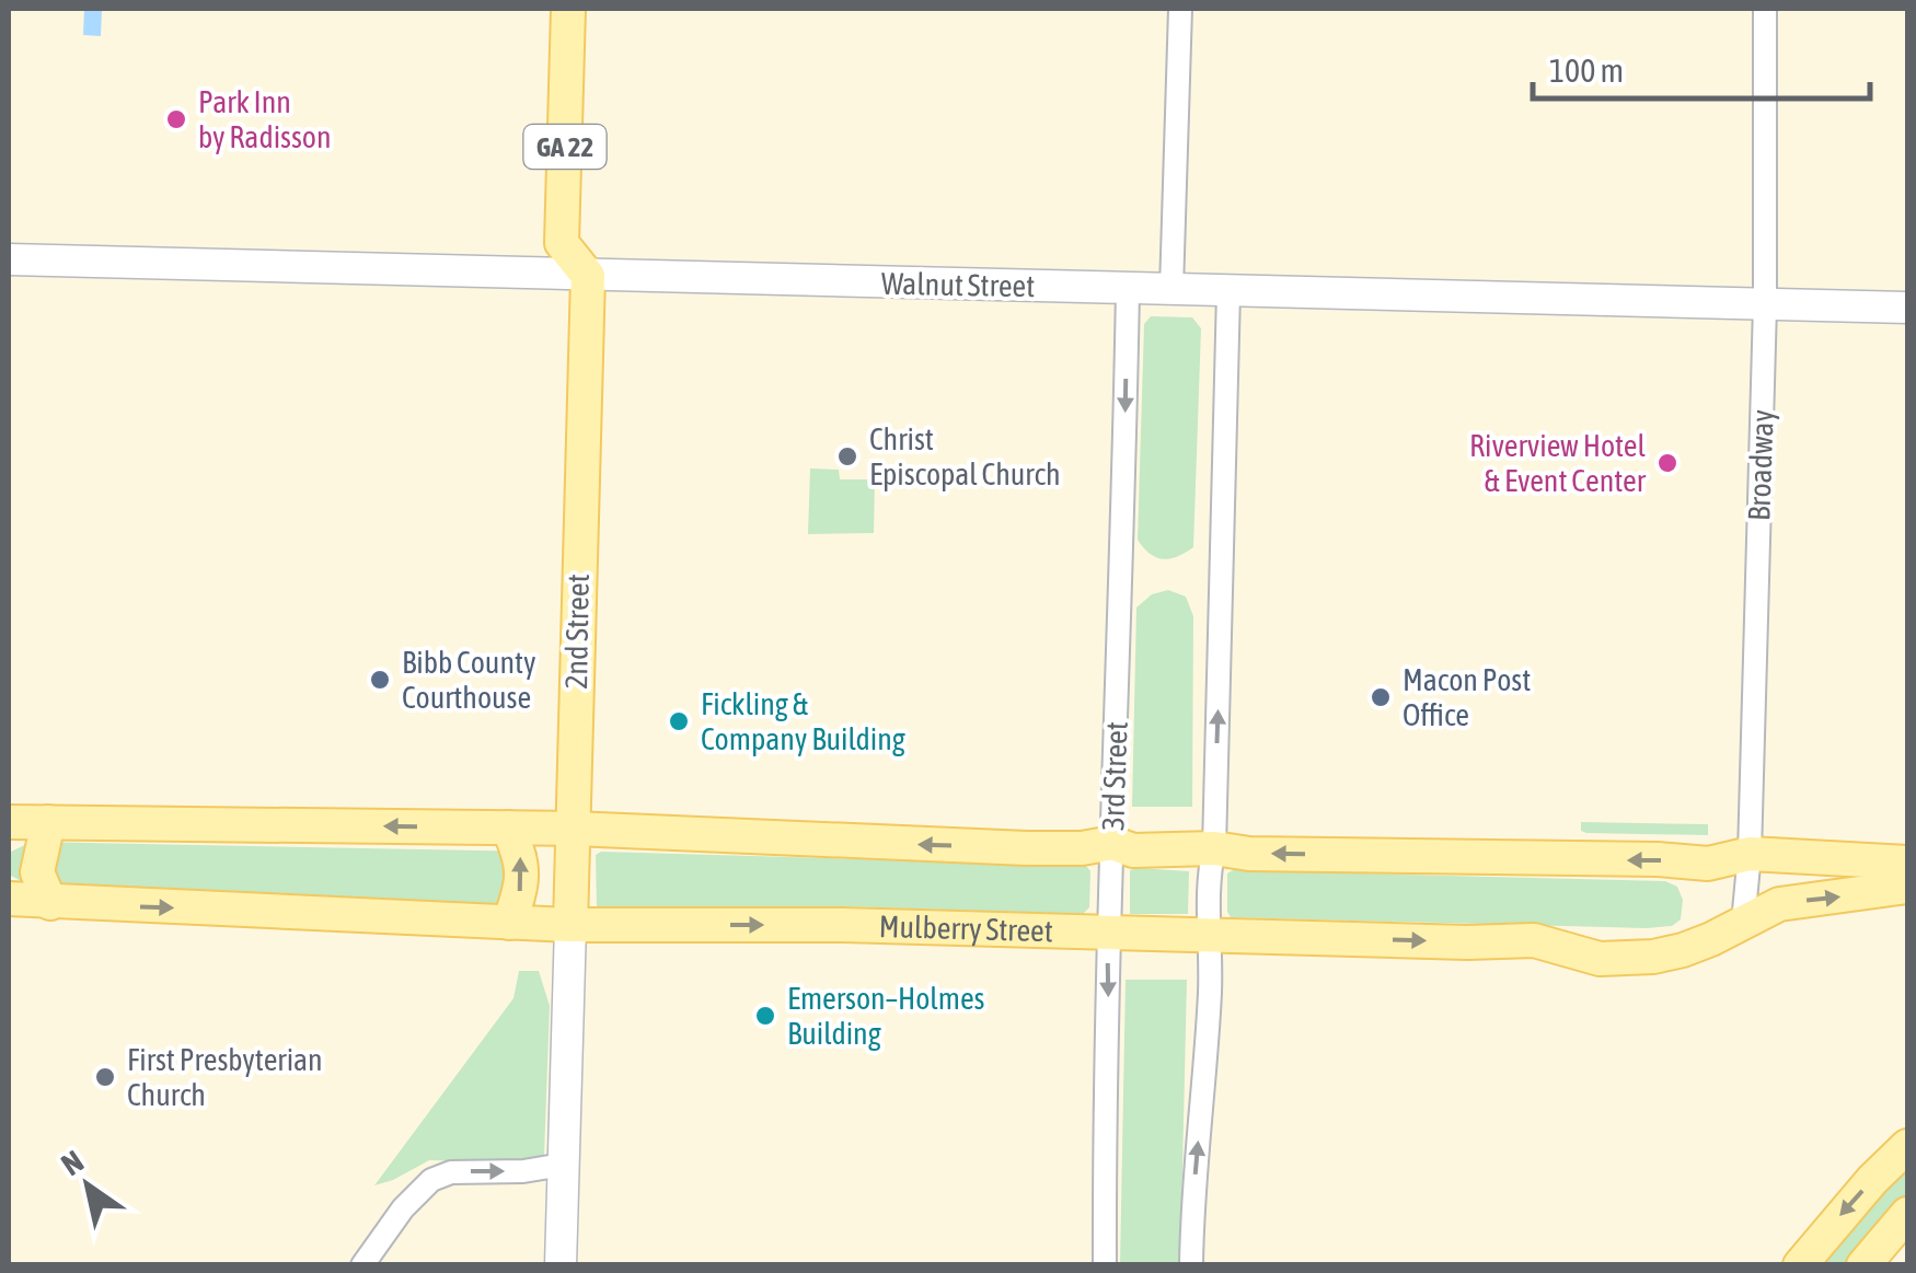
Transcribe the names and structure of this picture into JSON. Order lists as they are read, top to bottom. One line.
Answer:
{"streets":{"main road":["GA 22","2nd Street","Mulberry Street"],"street":["Walnut Street","Broadway","3rd Street"]},"crossings":[["GA 22","Walnut Street"],["GA 22","2nd Street"],["Walnut Street","Broadway"],["Walnut Street","2nd Street"],["Walnut Street","3rd Street"],["Broadway","Mulberry Street"],["2nd Street","Mulberry Street"],["3rd Street","Mulberry Street"]],"places":["Park Inn by Radisson","Christ Episcopal Church","Riverview Hotel & Event Center","Bibb County Courthouse","Macon Post Office","Fickling & Company Building","Emerson–Holmes Building","First Presbyterian Church"],"scale_bar":"100 m","north":"top left"}
